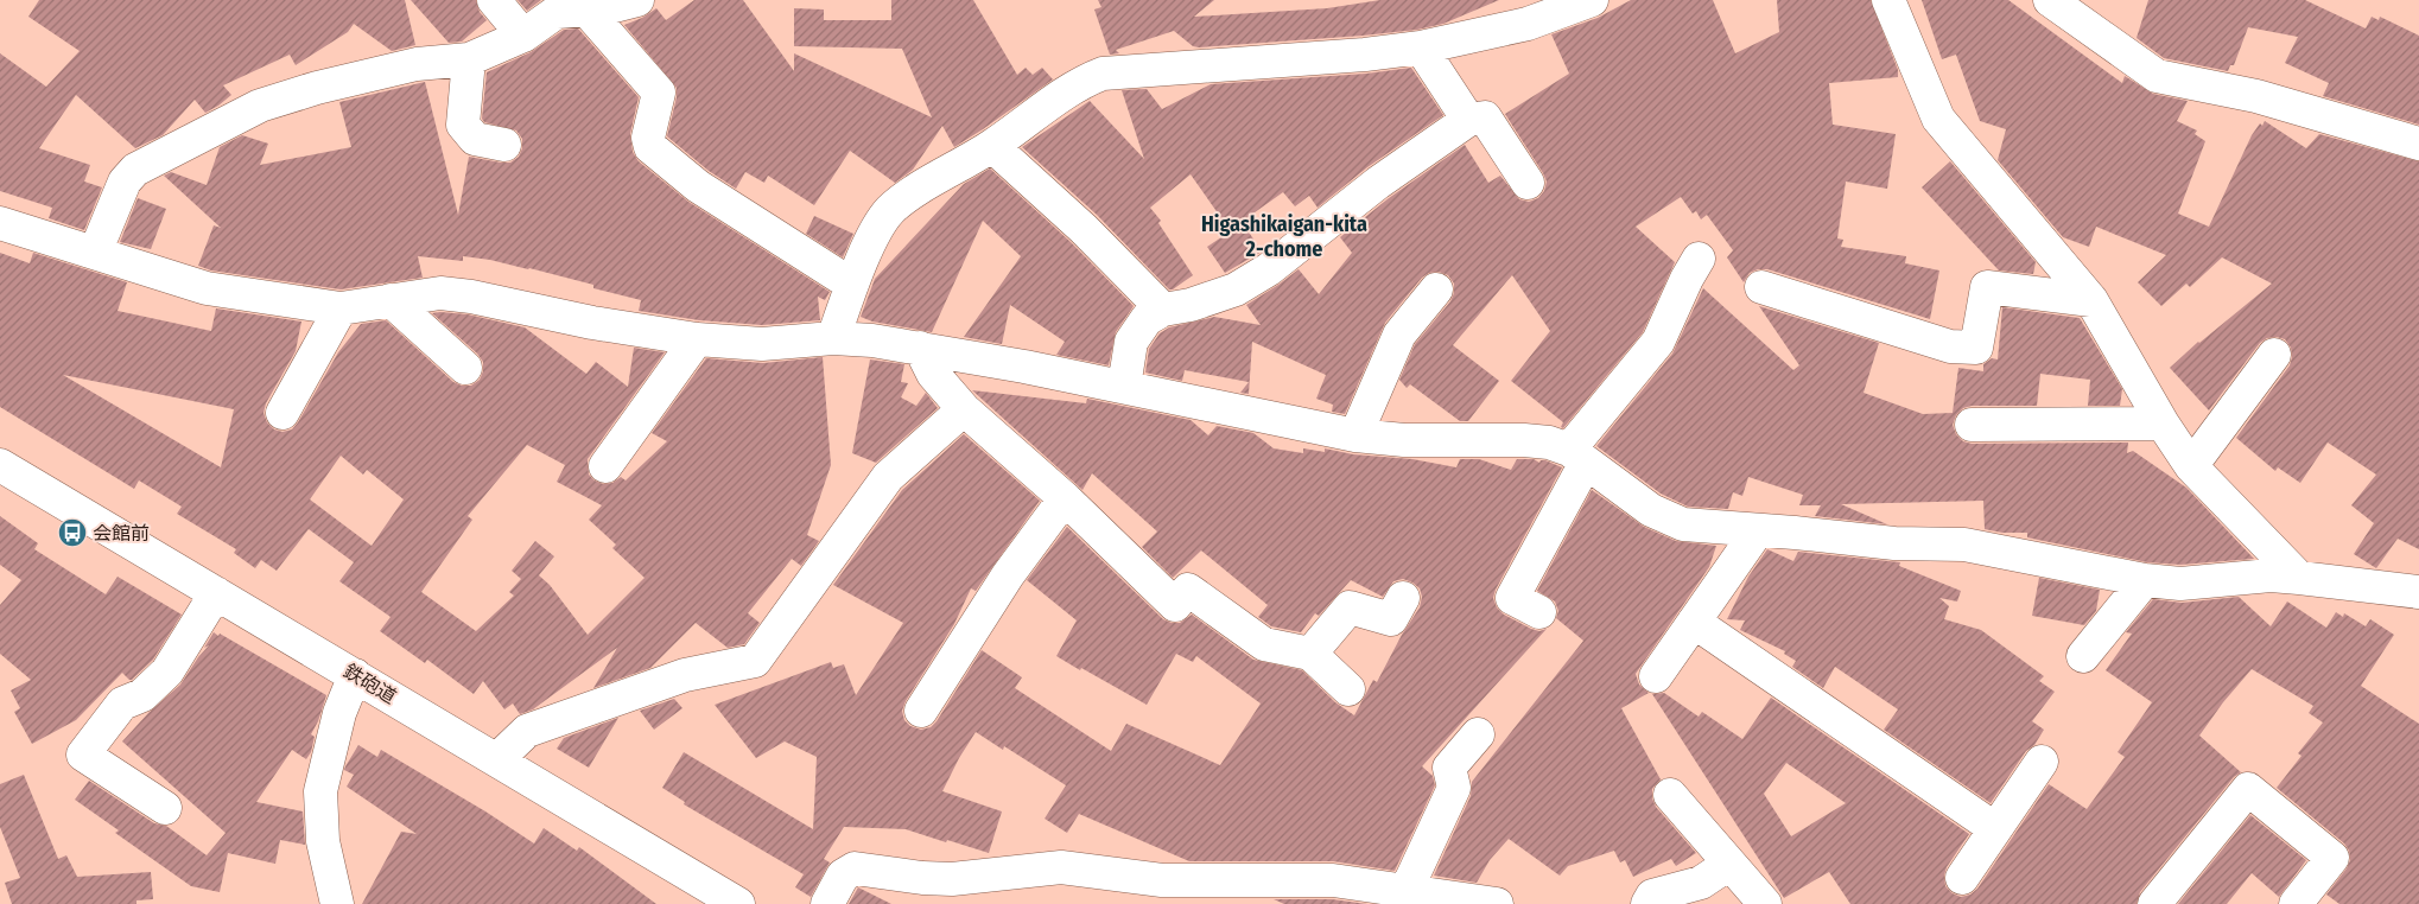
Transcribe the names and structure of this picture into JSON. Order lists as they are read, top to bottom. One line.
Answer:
{"streets":{"street":["鉄砲道"]},"districts":["Higashikaigan-kita 2-chome"],"places":{"bus stop":["会館前"]}}
